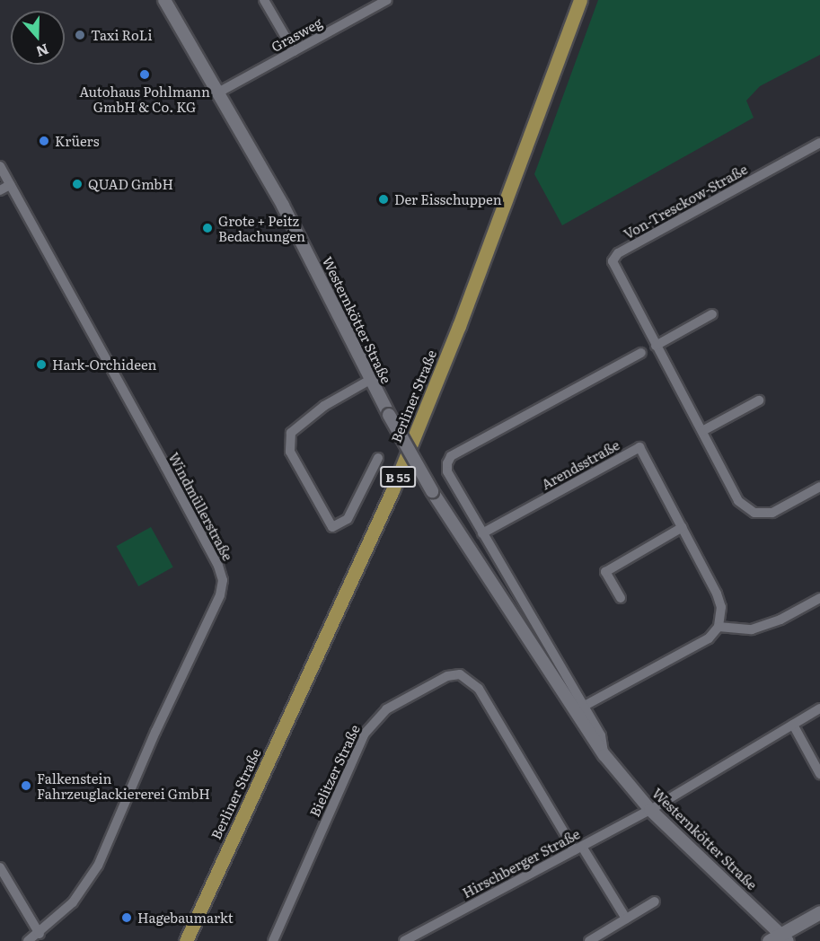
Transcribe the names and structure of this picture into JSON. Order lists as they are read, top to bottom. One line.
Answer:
{"streets":{"main road":["Berliner Straße","B 55"],"street":["Grasweg","Von-Tresckow-Straße","Westernkötter Straße","Arendsstraße","Windmüllerstraße","Bielitzer Straße","Hirschberger Straße"]},"crossings":[["Grasweg","Westernkötter Straße"],["Westernkötter Straße","Arendsstraße"],["Westernkötter Straße","Hirschberger Straße"],["Bielitzer Straße","Hirschberger Straße"]],"places":["Taxi RoLi","Autohaus Pohlmann GmbH & Co. KG","Krüers","QUAD GmbH","Der Eisschuppen","Grote + Peitz Bedachungen","Hark-Orchideen","Falkenstein Fahrzeuglackiererei GmbH","Hagebaumarkt"],"north":"bottom"}
